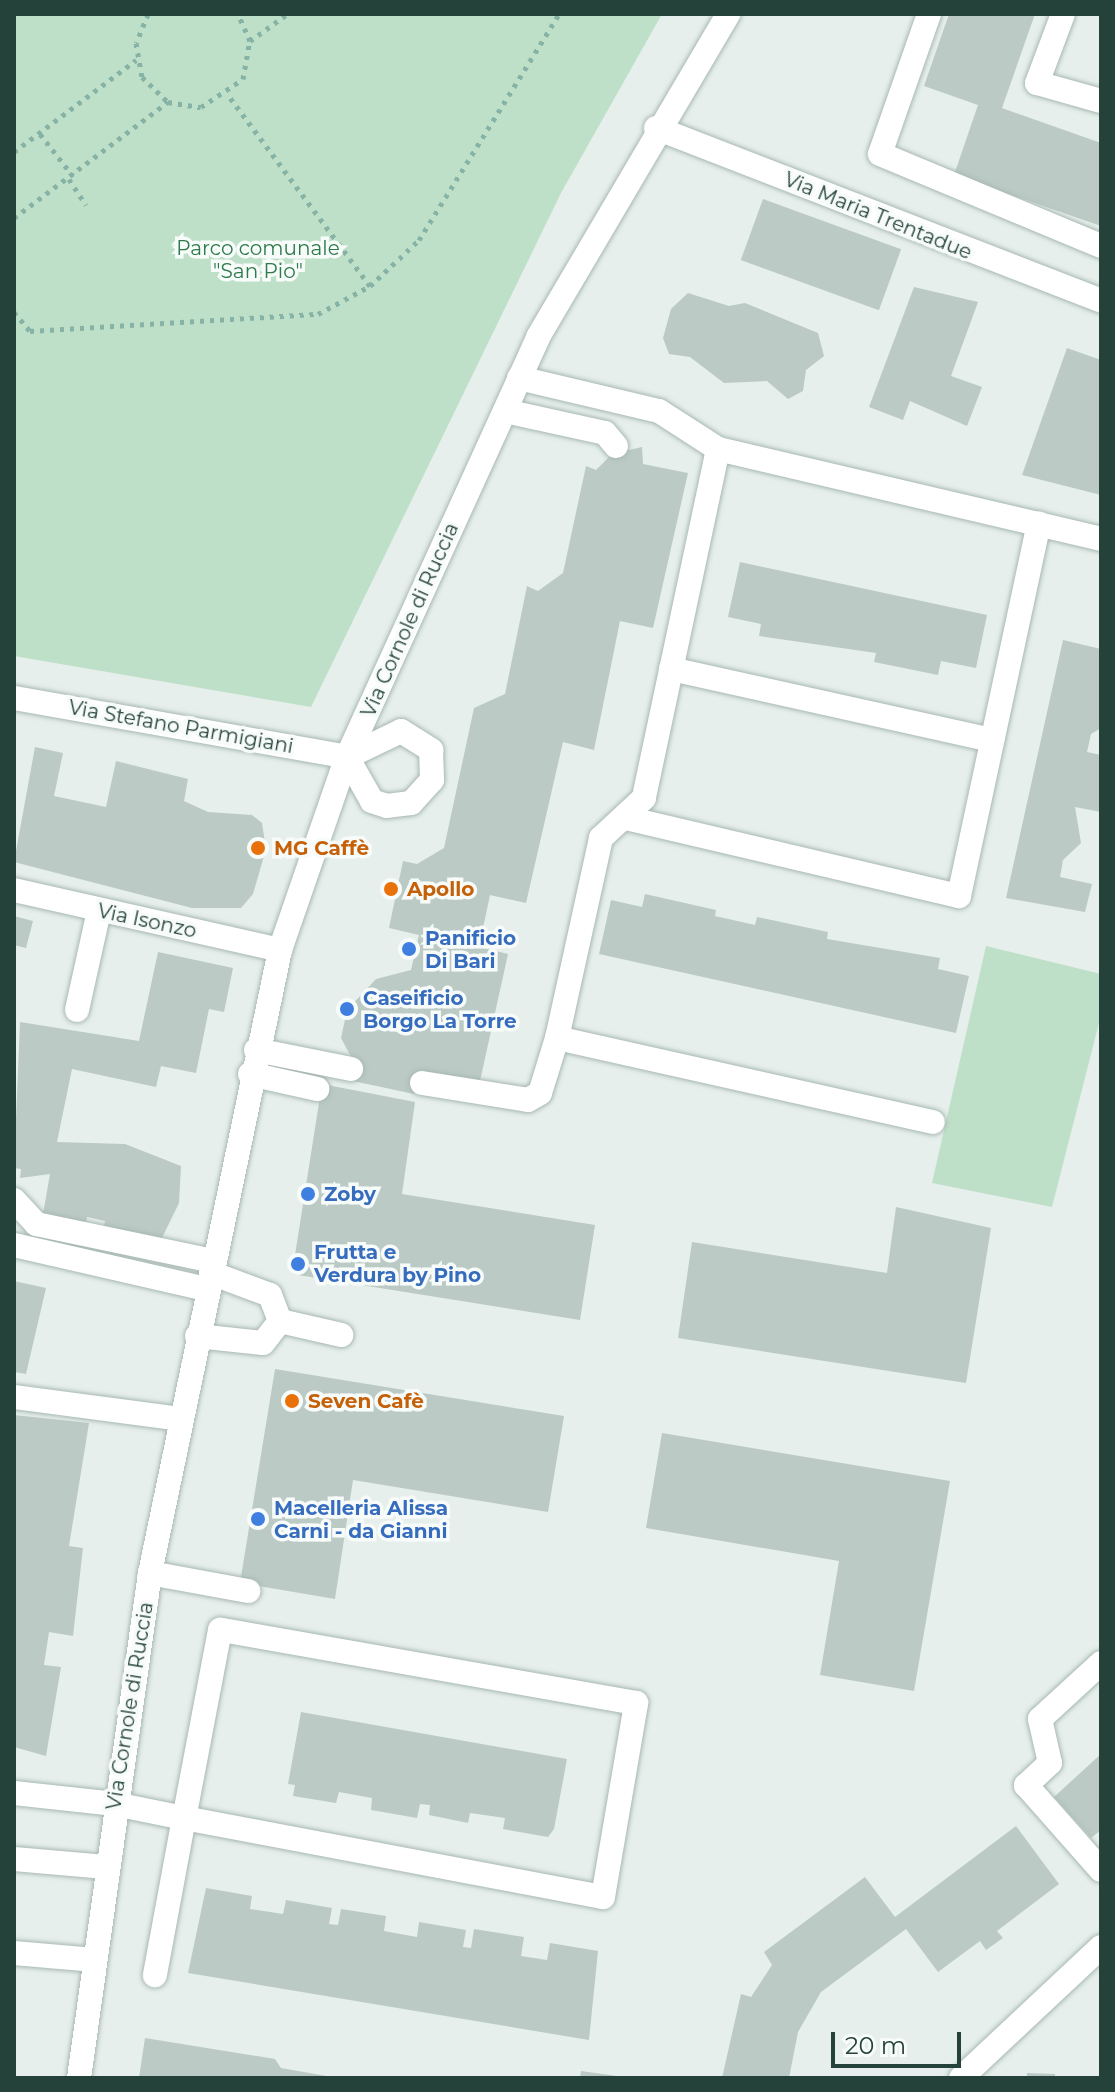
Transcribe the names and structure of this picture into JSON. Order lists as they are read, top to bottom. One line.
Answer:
{"streets":{"main road":["Via Maria Trentadue","Via Cornole di Ruccia","Via Stefano Parmigiani","Via Isonzo"]},"crossings":[["Via Maria Trentadue","Via Cornole di Ruccia"],["Via Cornole di Ruccia","Via Stefano Parmigiani"],["Via Cornole di Ruccia","Via Isonzo"]],"parks":["Parco comunale \"San Pio\""],"places":["MG Caffè","Apollo","Panificio Di Bari","Caseificio Borgo La Torre","Zoby","Frutta e Verdura by Pino","Seven Cafè","Macelleria Alissa Carni - da Gianni"],"scale_bar":"20 m"}
